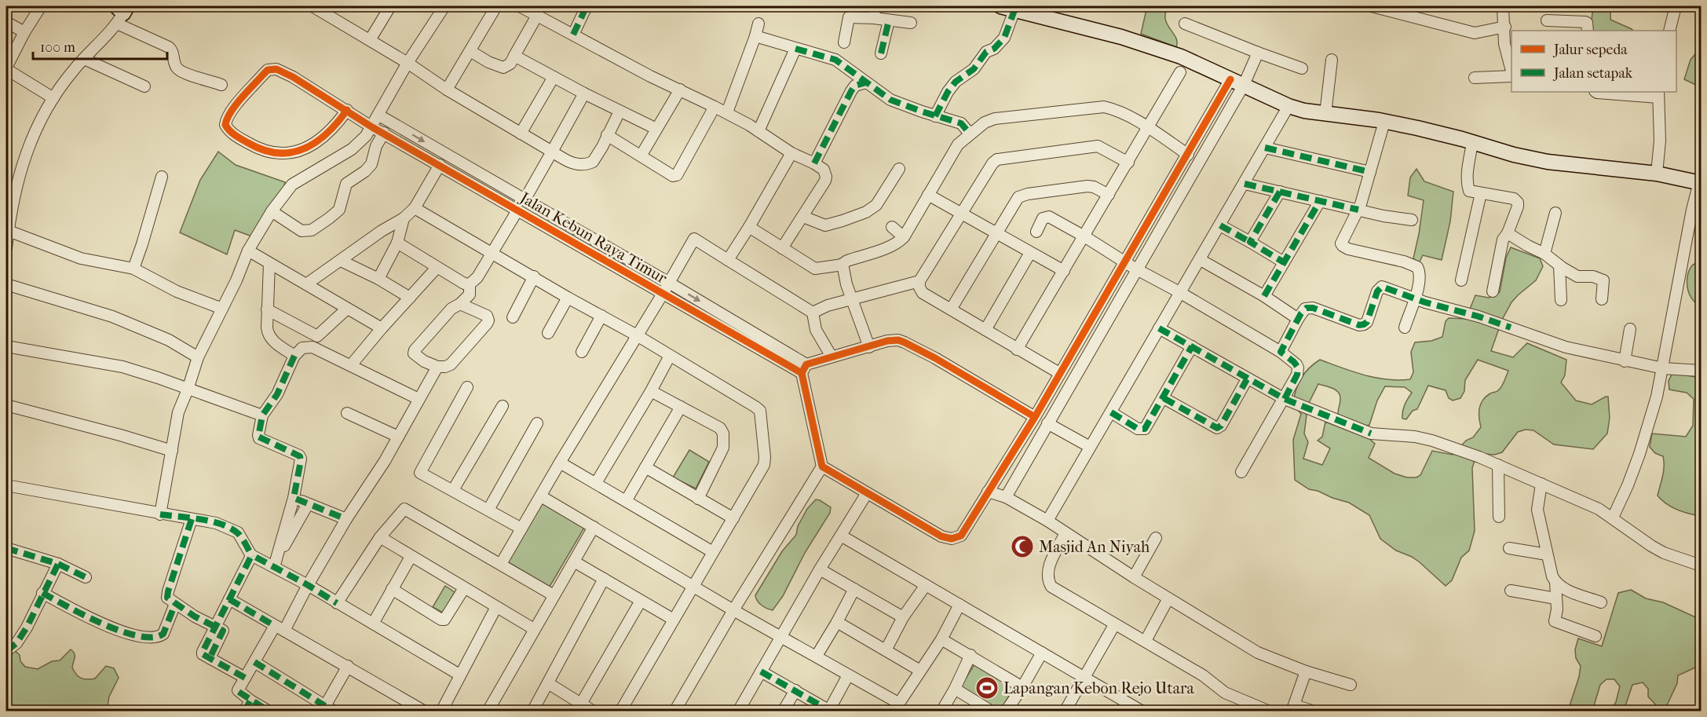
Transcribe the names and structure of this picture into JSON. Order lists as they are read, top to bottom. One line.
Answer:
{"streets":{"street":["Jalan Kebun Raya Timur"]},"places":{"mosque":["Masjid An Niyah"],"sports":["Lapangan Kebon Rejo Utara"]},"legend":["Jalur sepeda","Jalan setapak"],"scale_bar":"100 m"}
